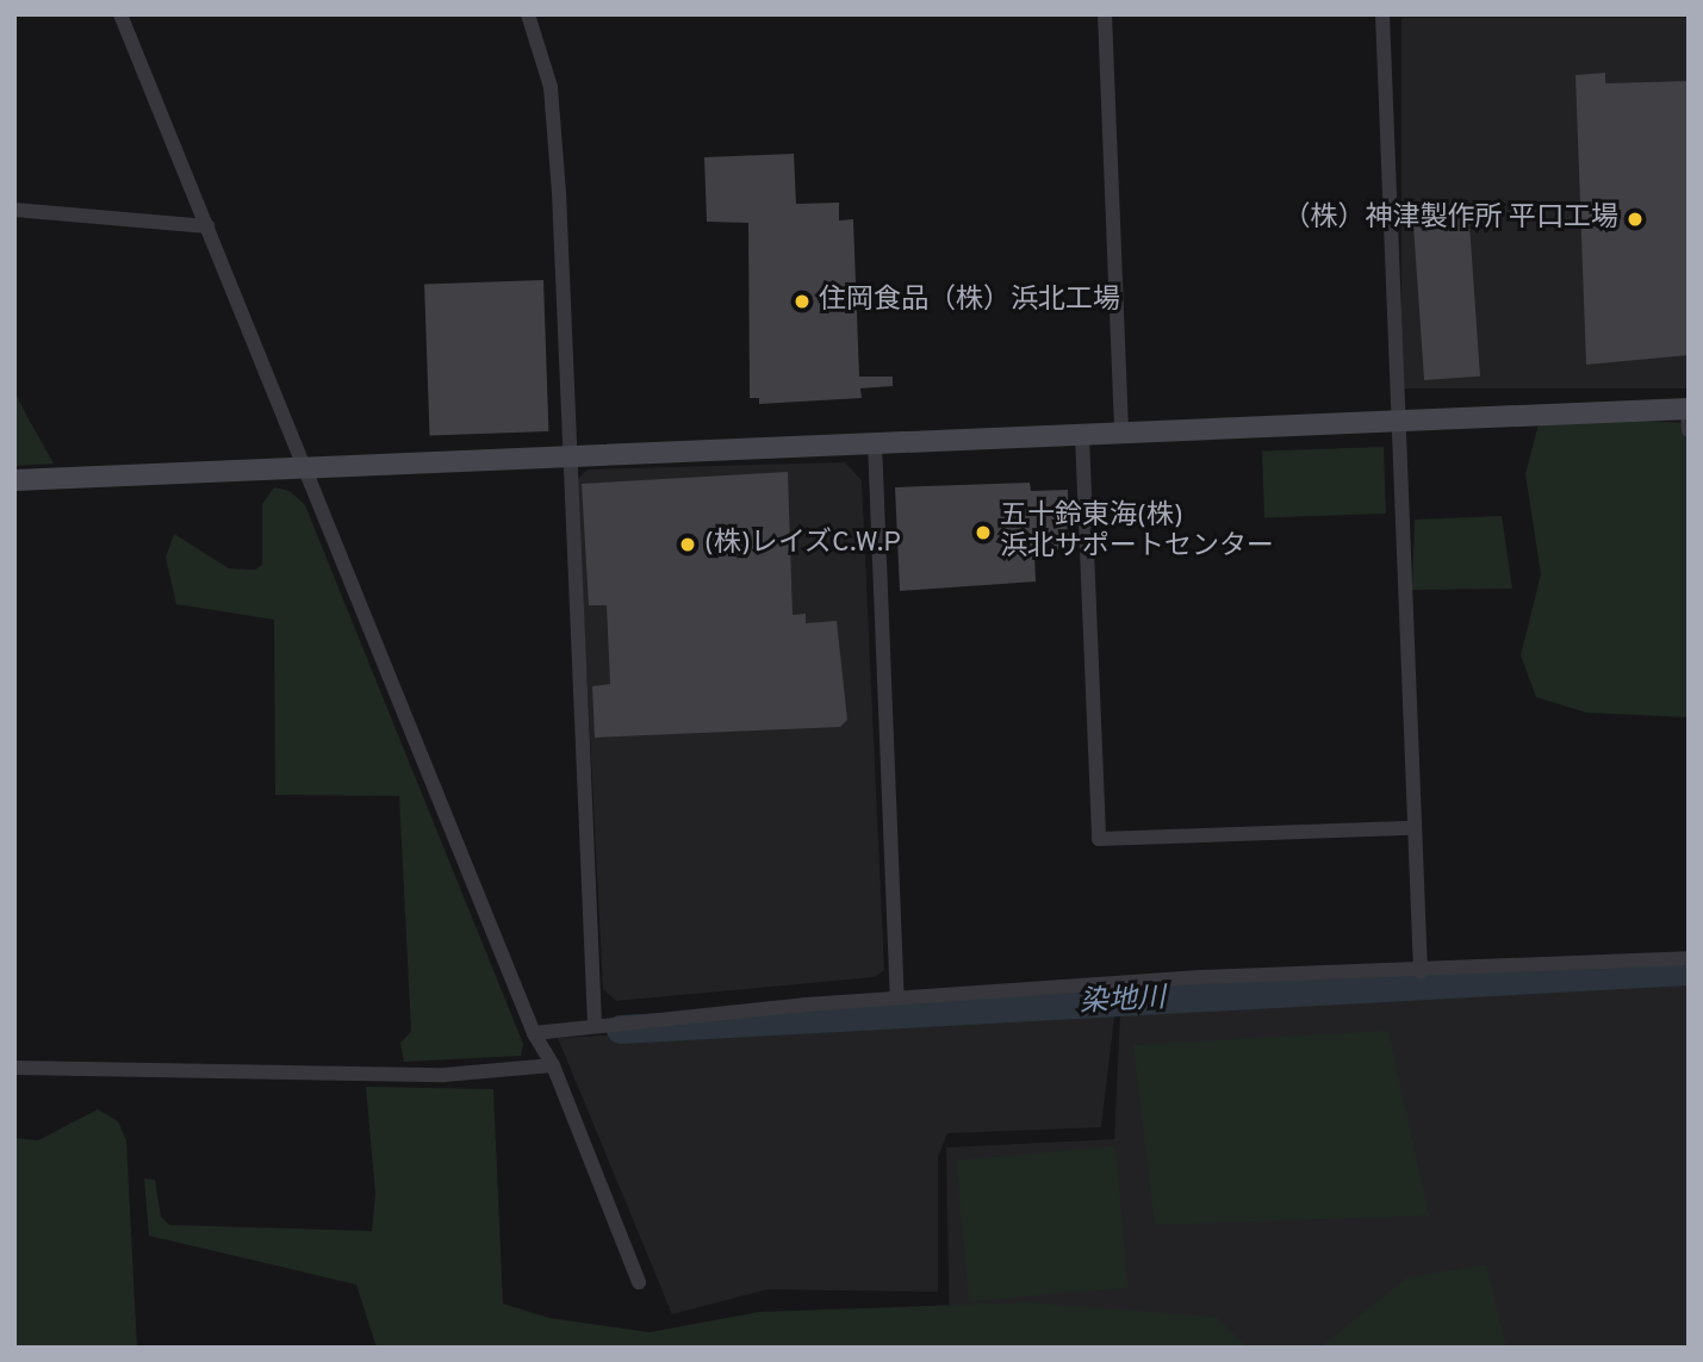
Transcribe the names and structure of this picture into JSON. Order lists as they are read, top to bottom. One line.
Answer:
{"water":["染地川"],"places":["（株）神津製作所 平口工場","住岡食品（株）浜北工場","五十鈴東海(株) 浜北サポートセンター","(株)レイズC.W.P"]}
